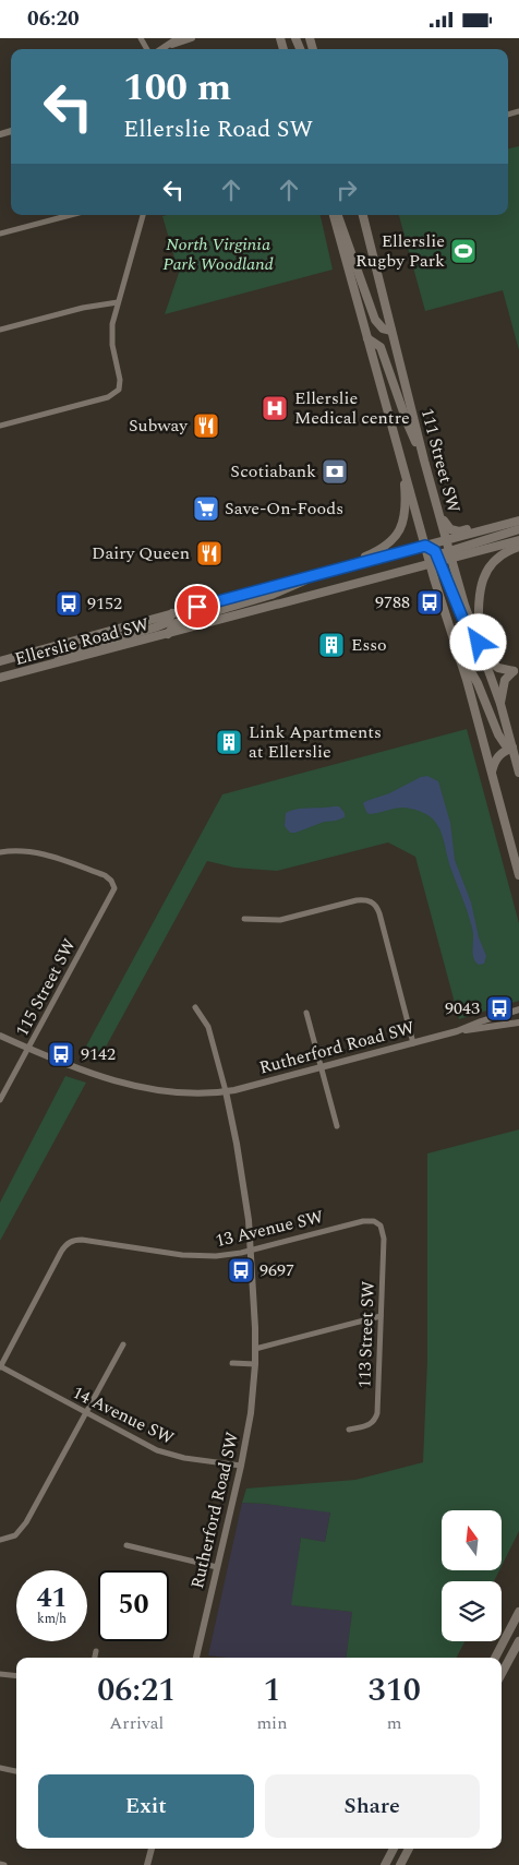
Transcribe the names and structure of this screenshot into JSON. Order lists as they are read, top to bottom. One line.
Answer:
{"streets":{"main road":["111 Street SW","Ellerslie Road SW"],"street":["115 Street SW","Rutherford Road SW","13 Avenue SW","113 Street SW","14 Avenue SW"]},"crossings":[["111 Street SW","Ellerslie Road SW"],["115 Street SW","Rutherford Road SW"],["Rutherford Road SW","13 Avenue SW"],["Rutherford Road SW","14 Avenue SW"],["13 Avenue SW","113 Street SW"],["13 Avenue SW","14 Avenue SW"]],"parks":["North Virginia Park Woodland"],"places":{"sports":["Ellerslie Rugby Park"],"hospital":["Ellerslie Medical centre"],"restaurant":["Subway","Dairy Queen"],"bank":["Scotiabank"],"supermarket":["Save-On-Foods"],"bus stop":["9788","9152","9043","9142","9697"],"building":["Esso","Link Apartments at Ellerslie"]},"north":"top","page":{"status":"06:20","turn":["100 m","Ellerslie Road SW"],"speed":"41 km/h","limit":"50","eta":["06:21","Arrival","1","min","310","m"],"buttons":["Exit","Share"]}}
